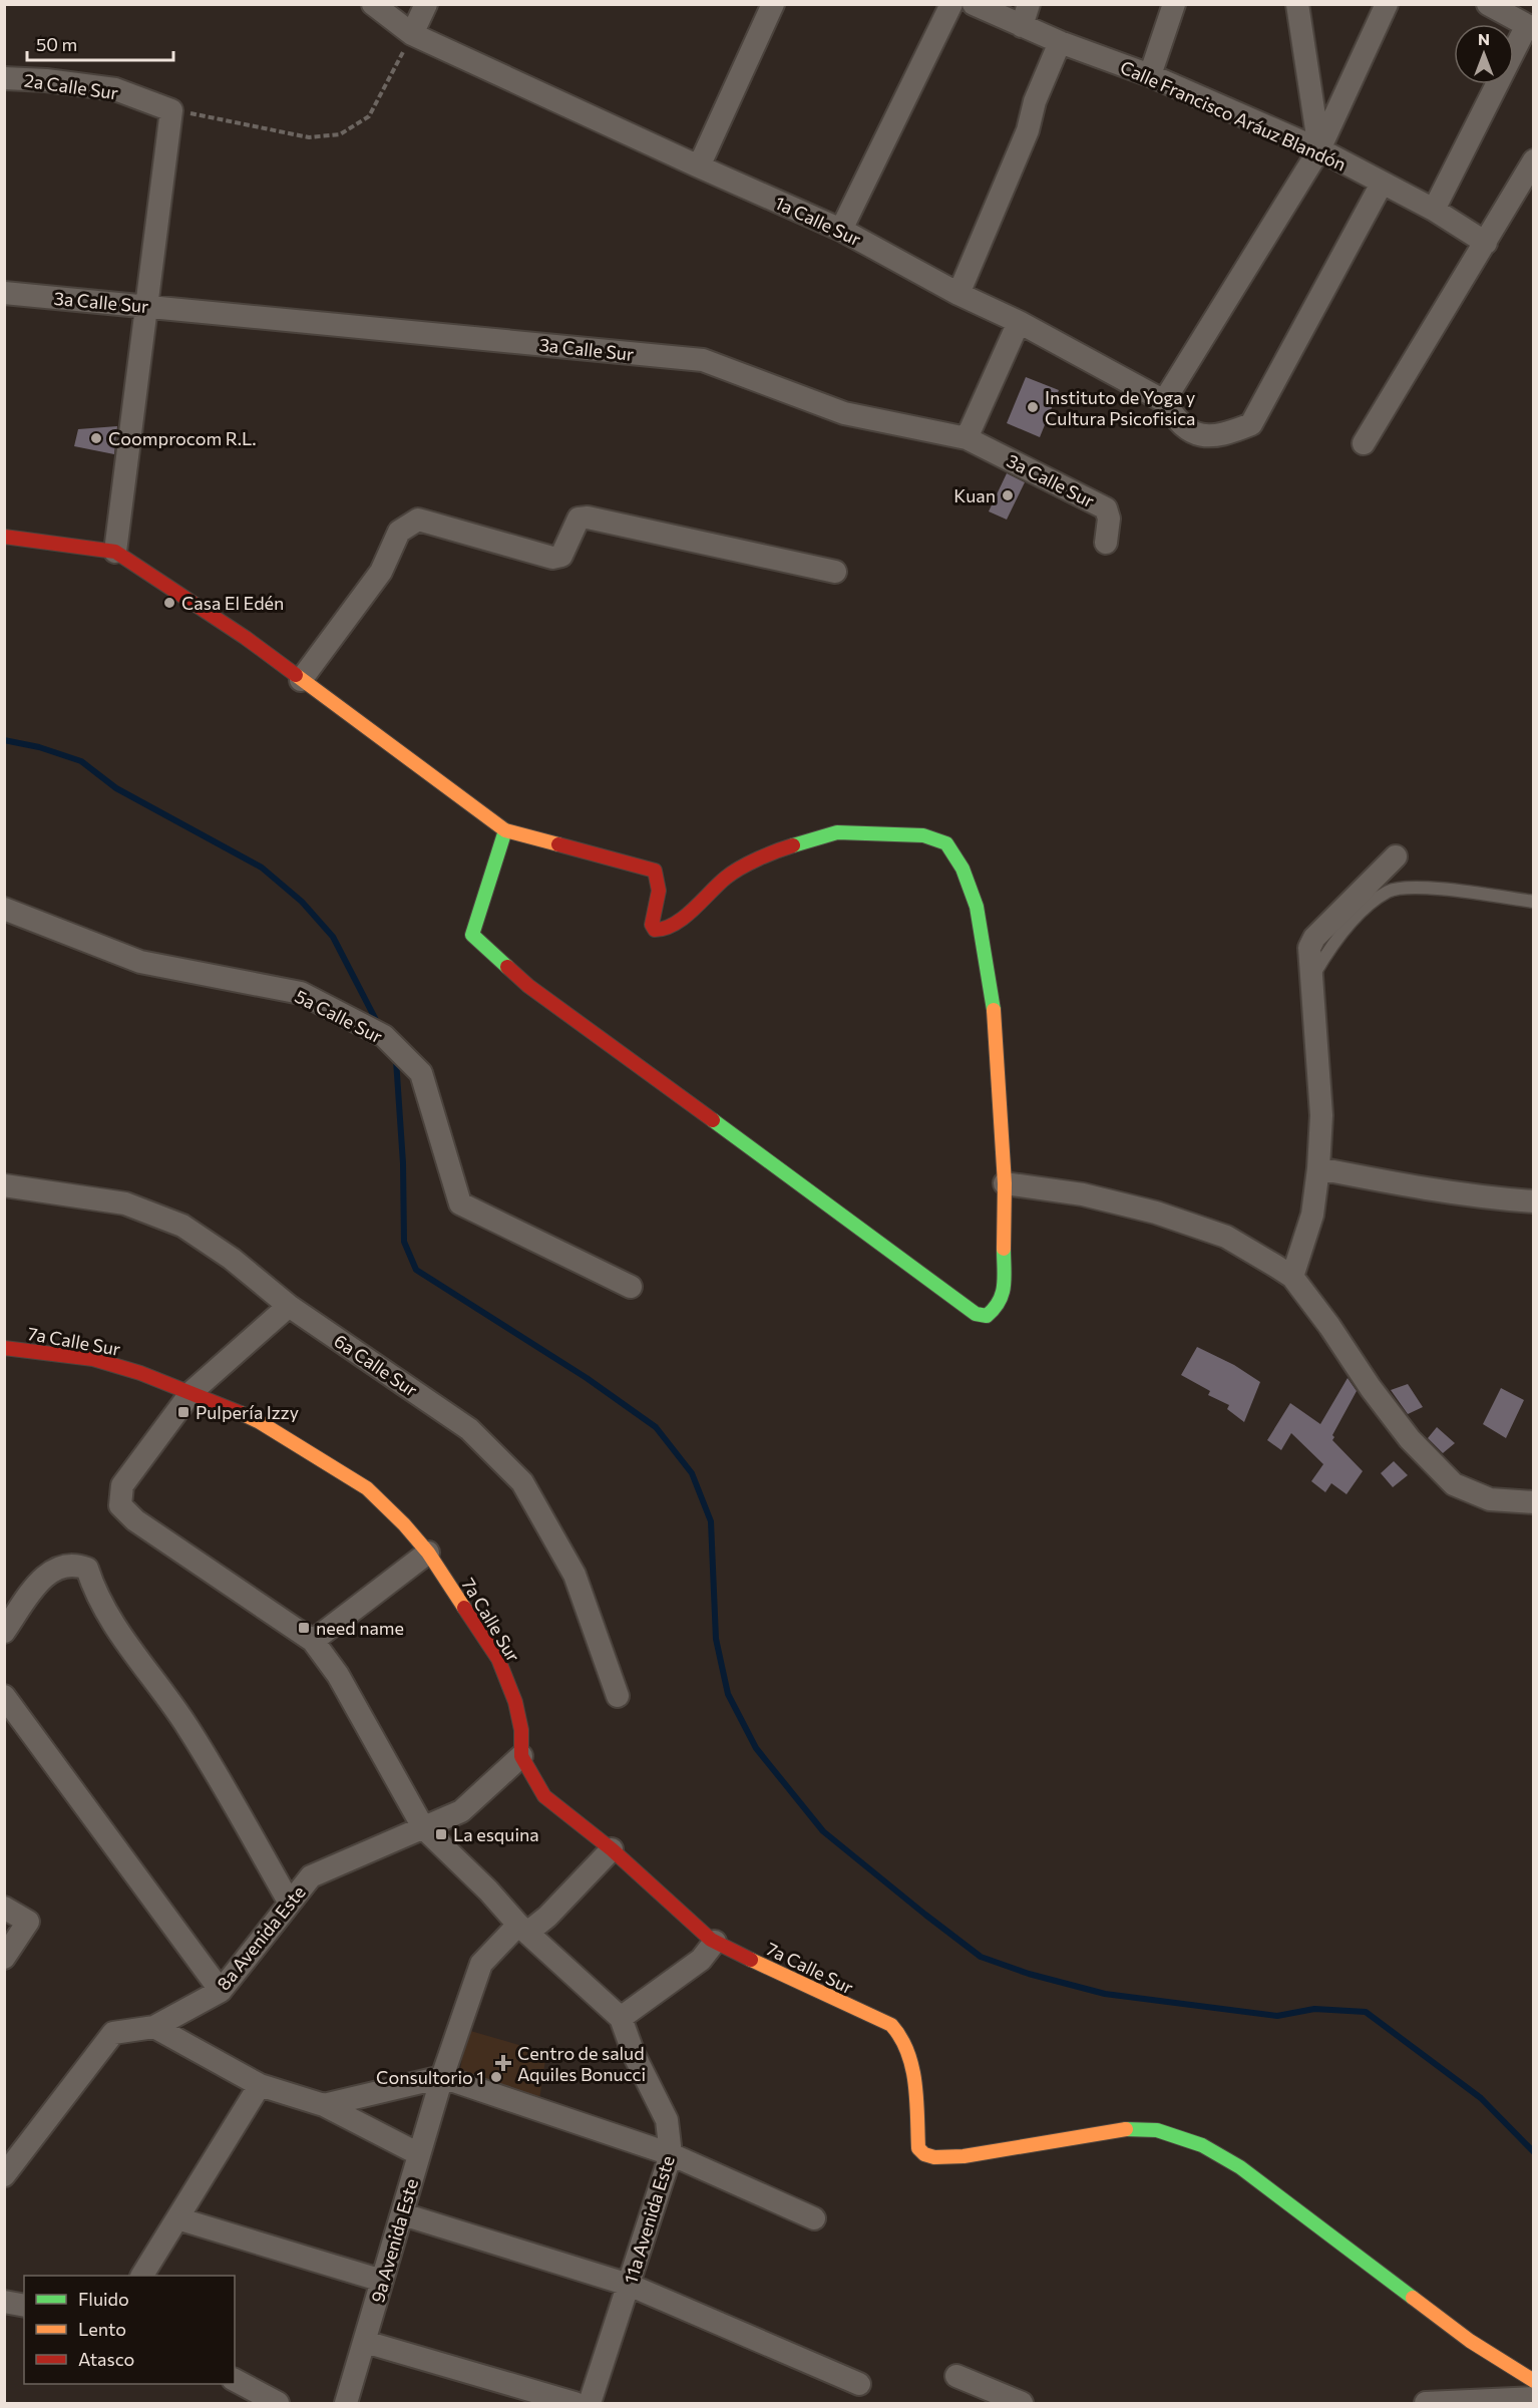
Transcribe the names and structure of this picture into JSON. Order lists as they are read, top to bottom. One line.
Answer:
{"streets":{"street":["2a Calle Sur","Calle Francisco Aráuz Blandón","1a Calle Sur","3a Calle Sur","5a Calle Sur","7a Calle Sur","6a Calle Sur","8a Avenida Este","11a Avenida Este","9a Avenida Este"]},"crossings":[["Calle Francisco Aráuz Blandón","1a Calle Sur"],["7a Calle Sur","8a Avenida Este"],["7a Calle Sur","9a Avenida Este"]],"places":{"other":["Instituto de Yoga y Cultura Psicofisica","Coomprocom R.L.","Kuan","Casa El Edén","Consultorio 1"],"transit":["Pulpería Izzy","need name","La esquina"],"health":["Centro de salud Aquiles Bonucci"]},"legend":["Fluido","Lento","Atasco"],"scale_bar":"50 m","north":"top"}
